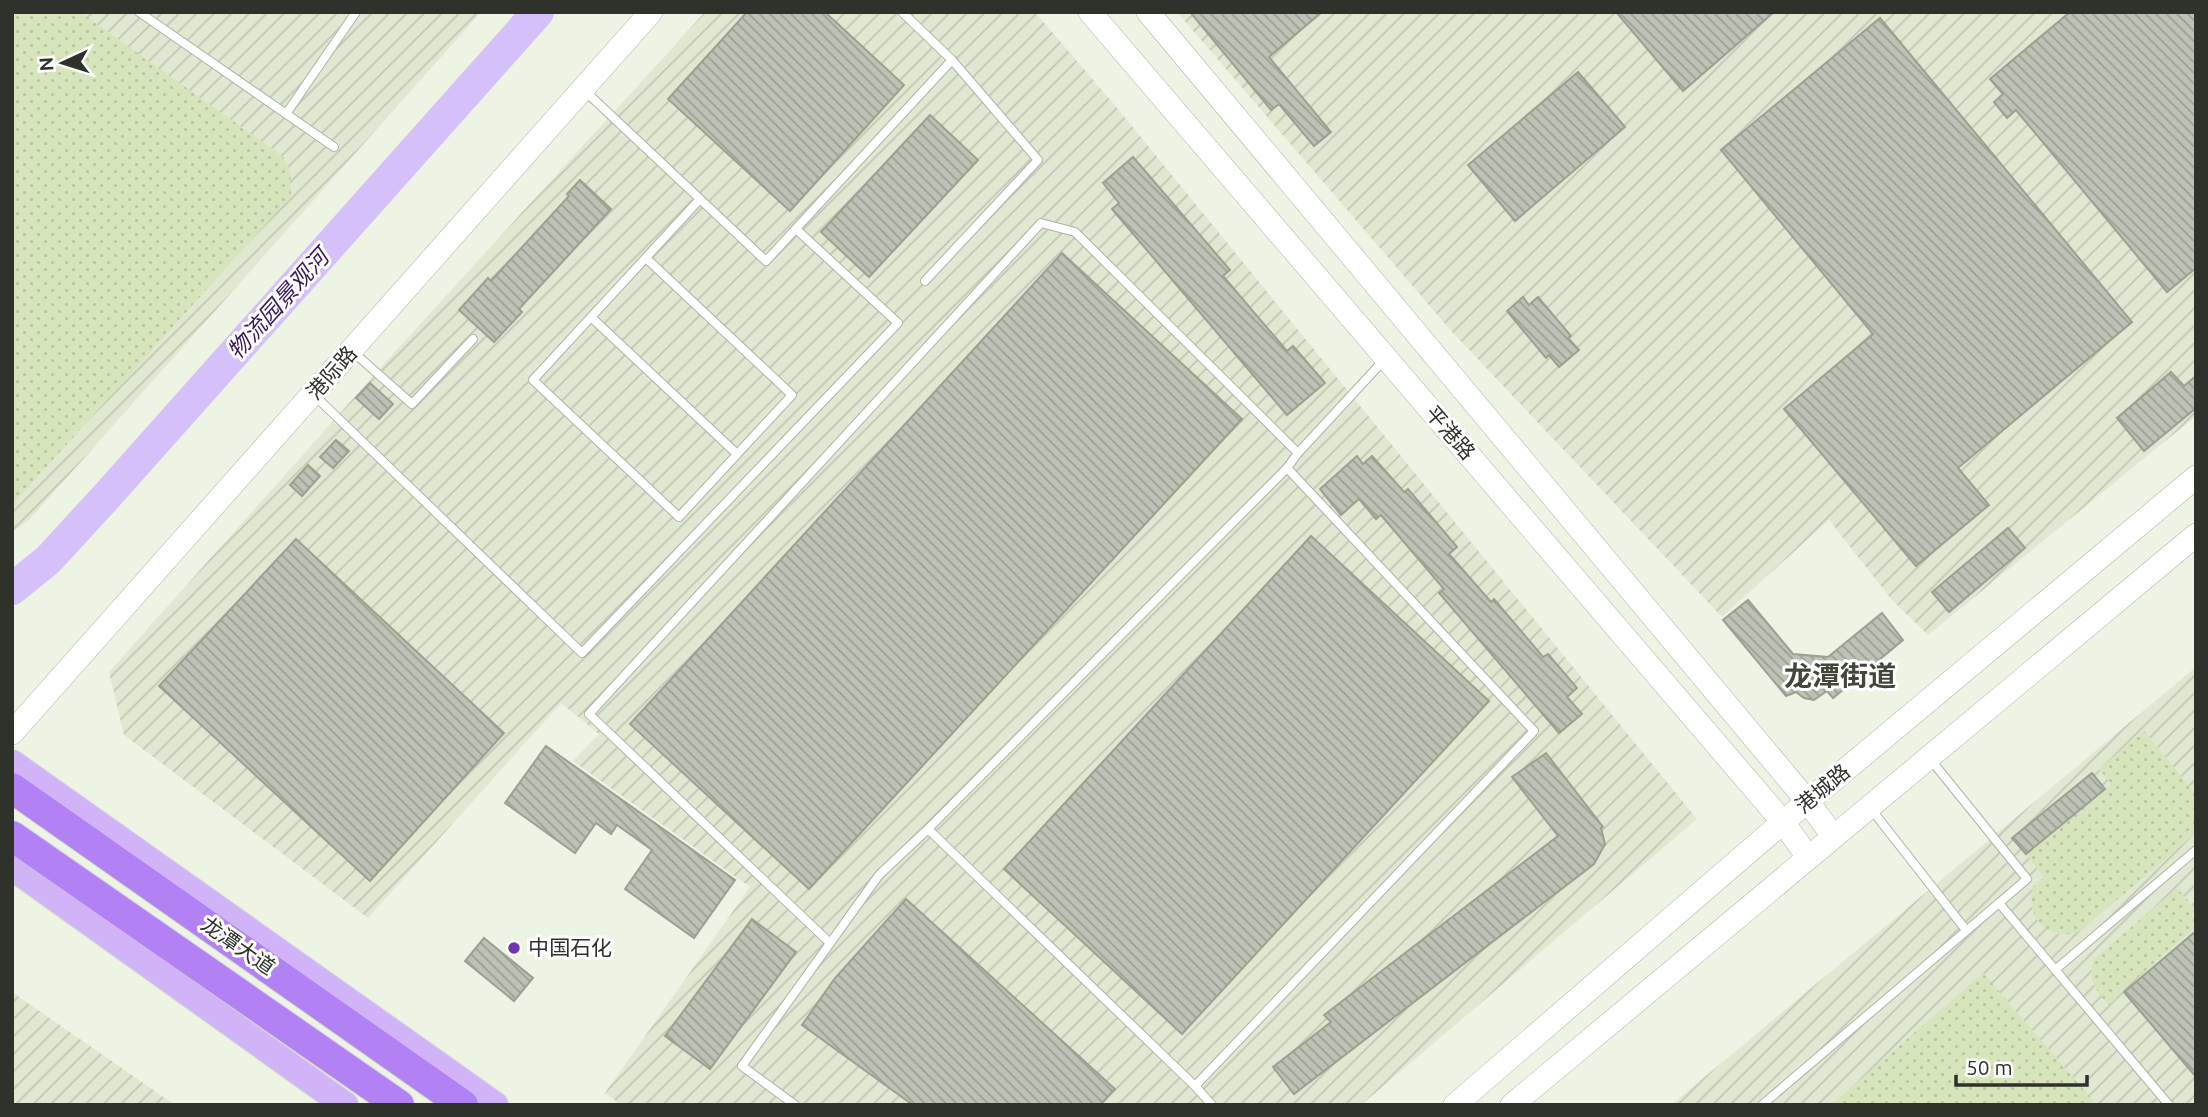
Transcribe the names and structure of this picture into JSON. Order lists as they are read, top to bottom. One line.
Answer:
{"streets":{"highway":["龙潭大道"],"street":["港际路","平港路","港城路"]},"crossings":[["平港路","港城路"]],"districts":["龙潭街道"],"water":["物流园景观河"],"places":["中国石化"],"scale_bar":"50 m","north":"left"}
